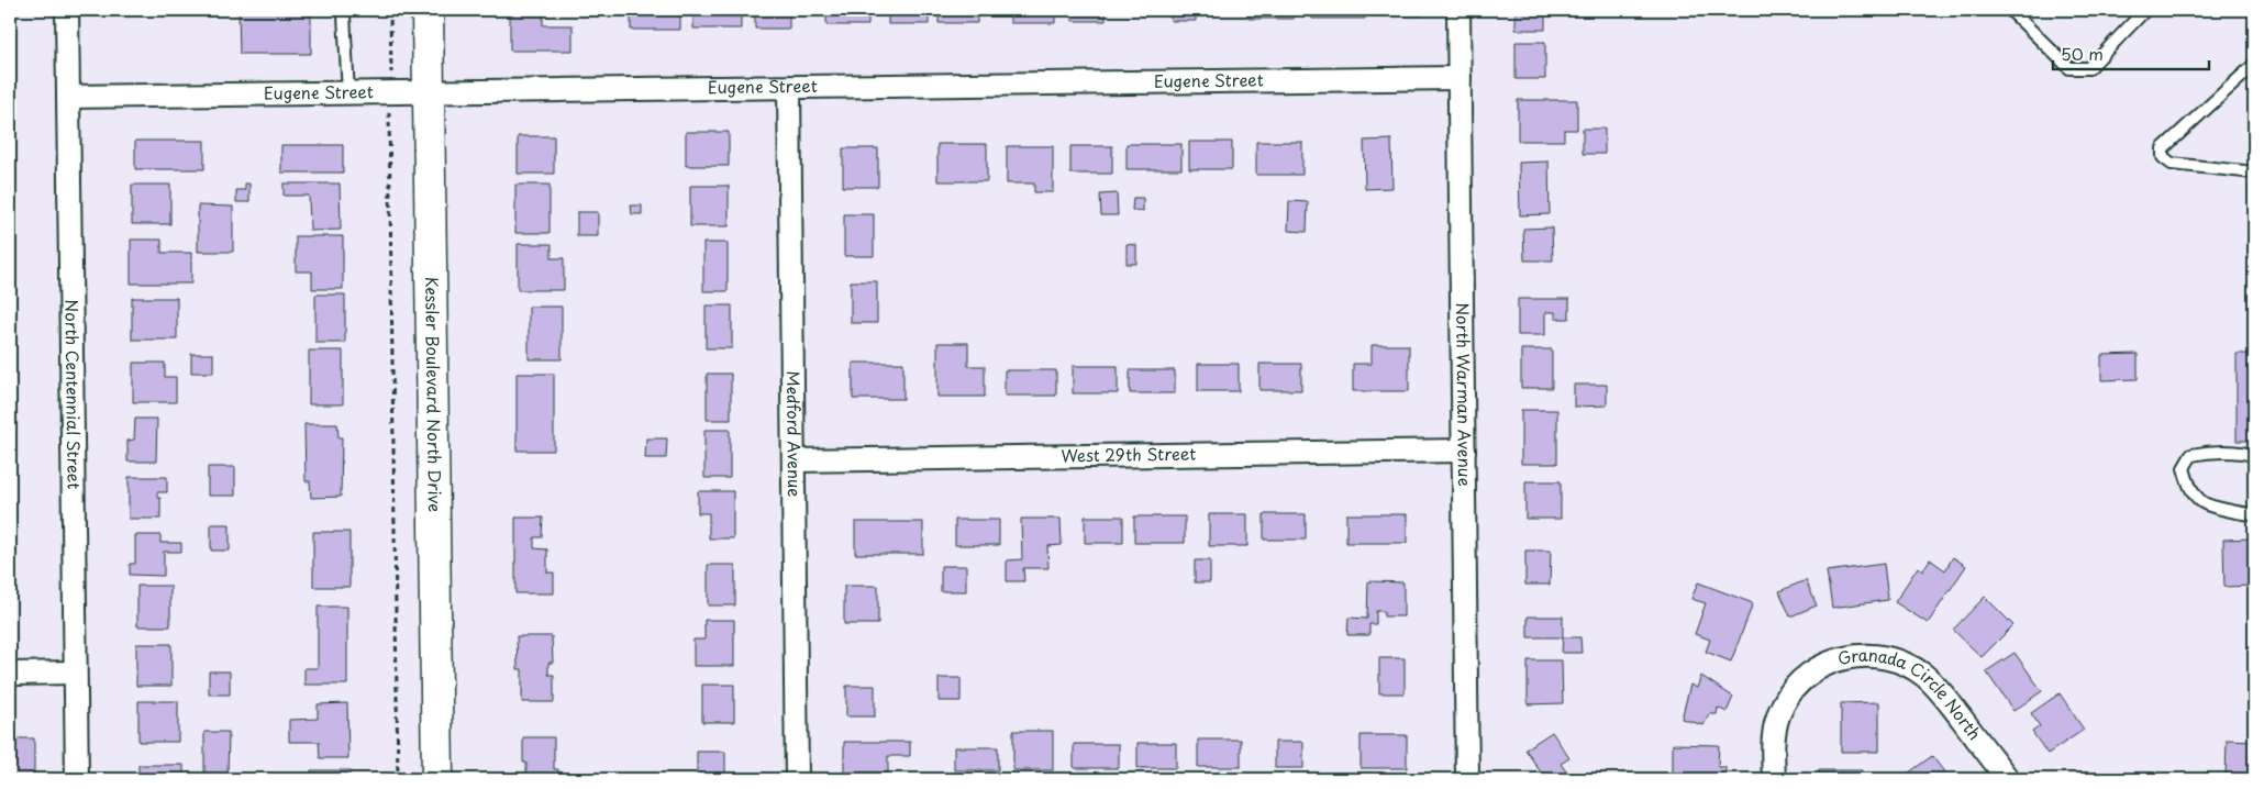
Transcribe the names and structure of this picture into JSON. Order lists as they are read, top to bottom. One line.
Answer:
{"streets":{"main road":["Kessler Boulevard North Drive"],"street":["Eugene Street","North Centennial Street","North Warman Avenue","Medford Avenue","West 29th Street","Granada Circle North"]},"crossings":[["Eugene Street","North Centennial Street"],["Eugene Street","Kessler Boulevard North Drive"],["Eugene Street","North Warman Avenue"],["Eugene Street","Medford Avenue"],["North Warman Avenue","West 29th Street"],["Medford Avenue","West 29th Street"]],"scale_bar":"50 m"}
